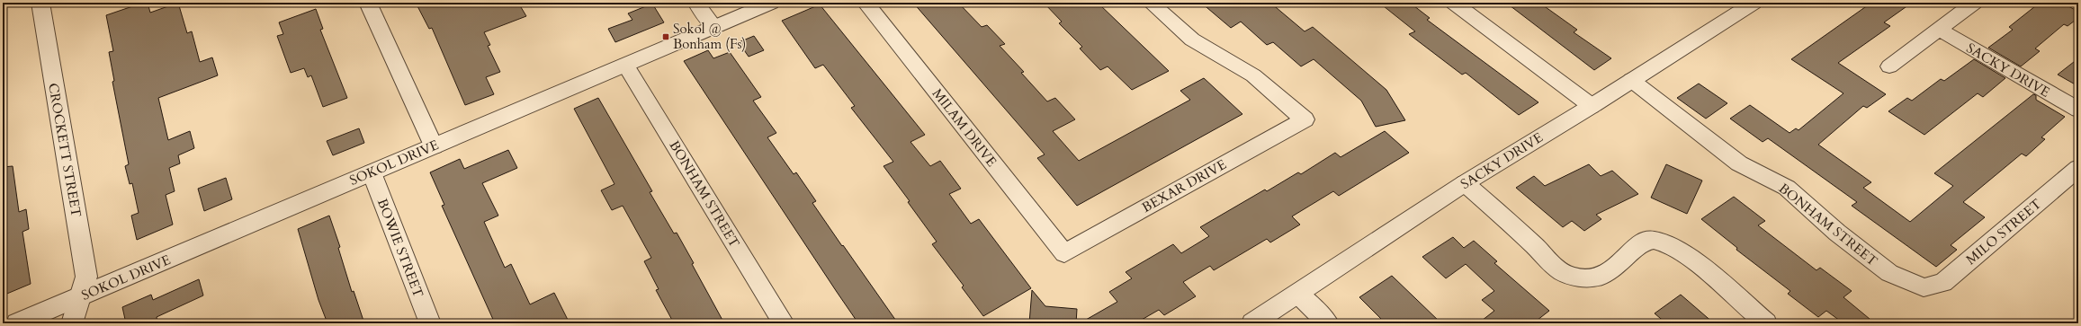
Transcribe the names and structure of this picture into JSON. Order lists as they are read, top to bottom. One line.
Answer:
{"streets":{"street":["SACKY DRIVE","MILAM DRIVE","CROCKETT STREET","SOKOL DRIVE","BEXAR DRIVE","BONHAM STREET","MILO STREET","BOWIE STREET"]},"crossings":[["SACKY DRIVE","BONHAM STREET"],["MILAM DRIVE","BEXAR DRIVE"],["CROCKETT STREET","SOKOL DRIVE"],["SOKOL DRIVE","BONHAM STREET"],["SOKOL DRIVE","BOWIE STREET"],["BONHAM STREET","MILO STREET"]],"places":{"transit":["Sokol @ Bonham (Fs)"]}}
